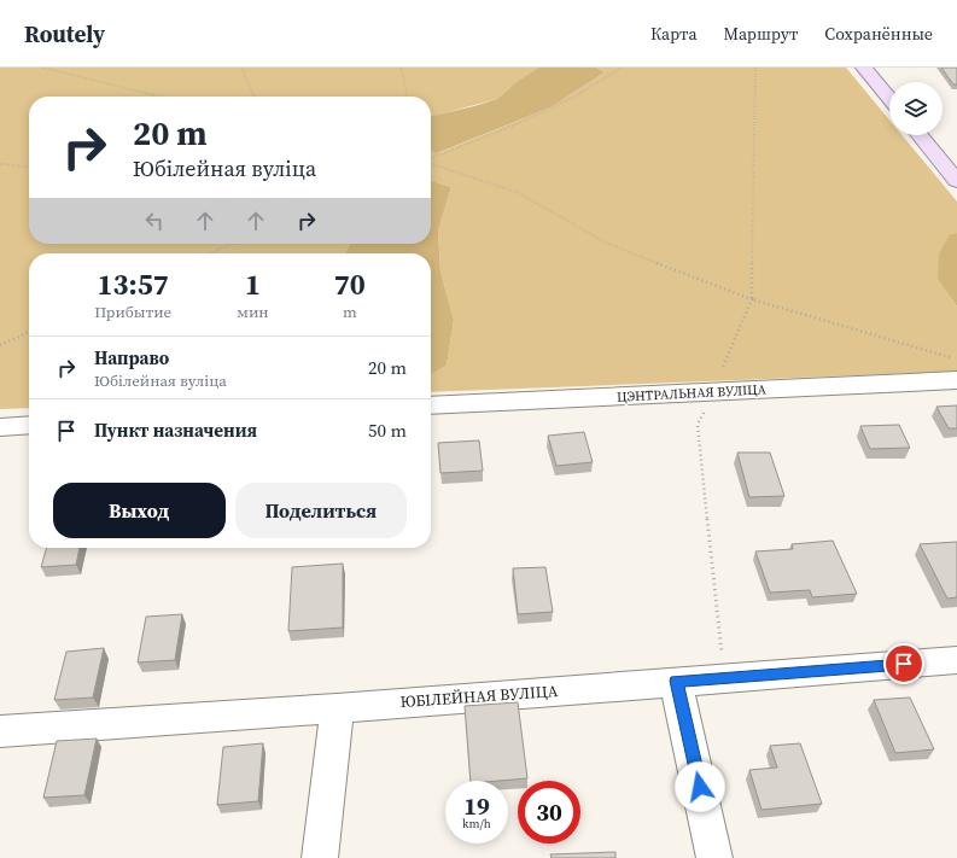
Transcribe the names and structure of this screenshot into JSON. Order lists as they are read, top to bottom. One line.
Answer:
{"streets":{"street":["ЦЭНТРАЛЬНАЯ ВУЛІЦА","ЮБІЛЕЙНАЯ ВУЛІЦА"]},"page":{"header":"Routely","nav":["Карта","Маршрут","Сохранённые"],"turn":["20 m","Юбілейная вуліца"],"eta":["13:57","Прибытие","1","мин","70","m"],"list":[{"name":"Направо","note":"Юбілейная вуліца","value":"20 m"},{"name":"Пункт назначения","value":"50 m"}],"buttons":["Выход","Поделиться"],"speed":"19 km/h","limit":"30"}}
